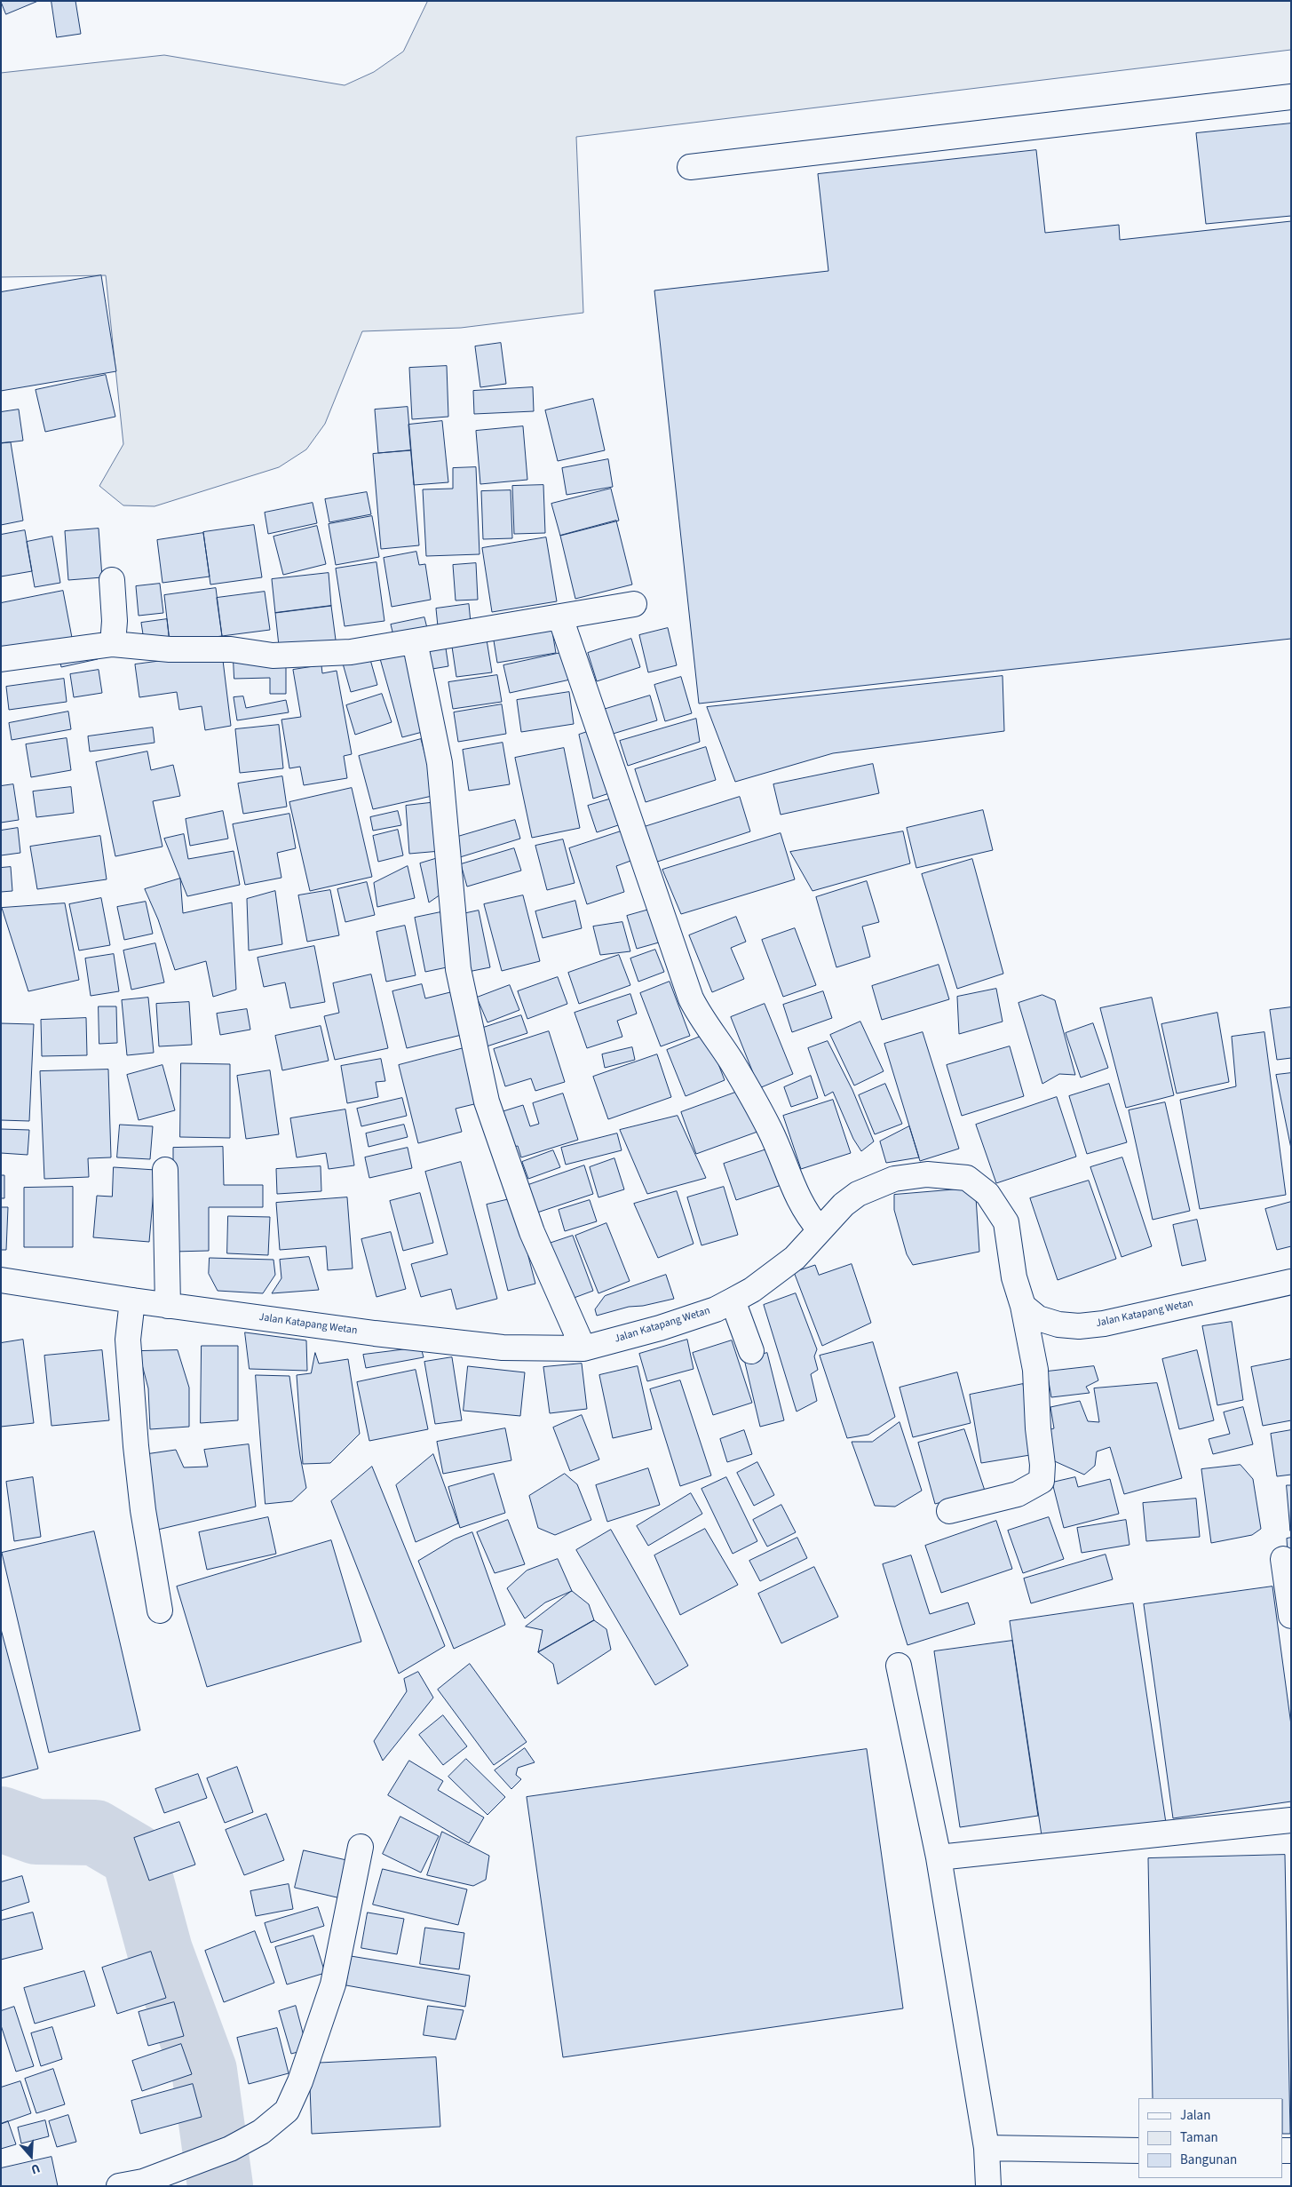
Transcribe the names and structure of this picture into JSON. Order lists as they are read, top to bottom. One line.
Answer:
{"streets":{"street":["Jalan Katapang Wetan"]},"legend":["Jalan","Taman","Bangunan"],"north":"bottom"}
